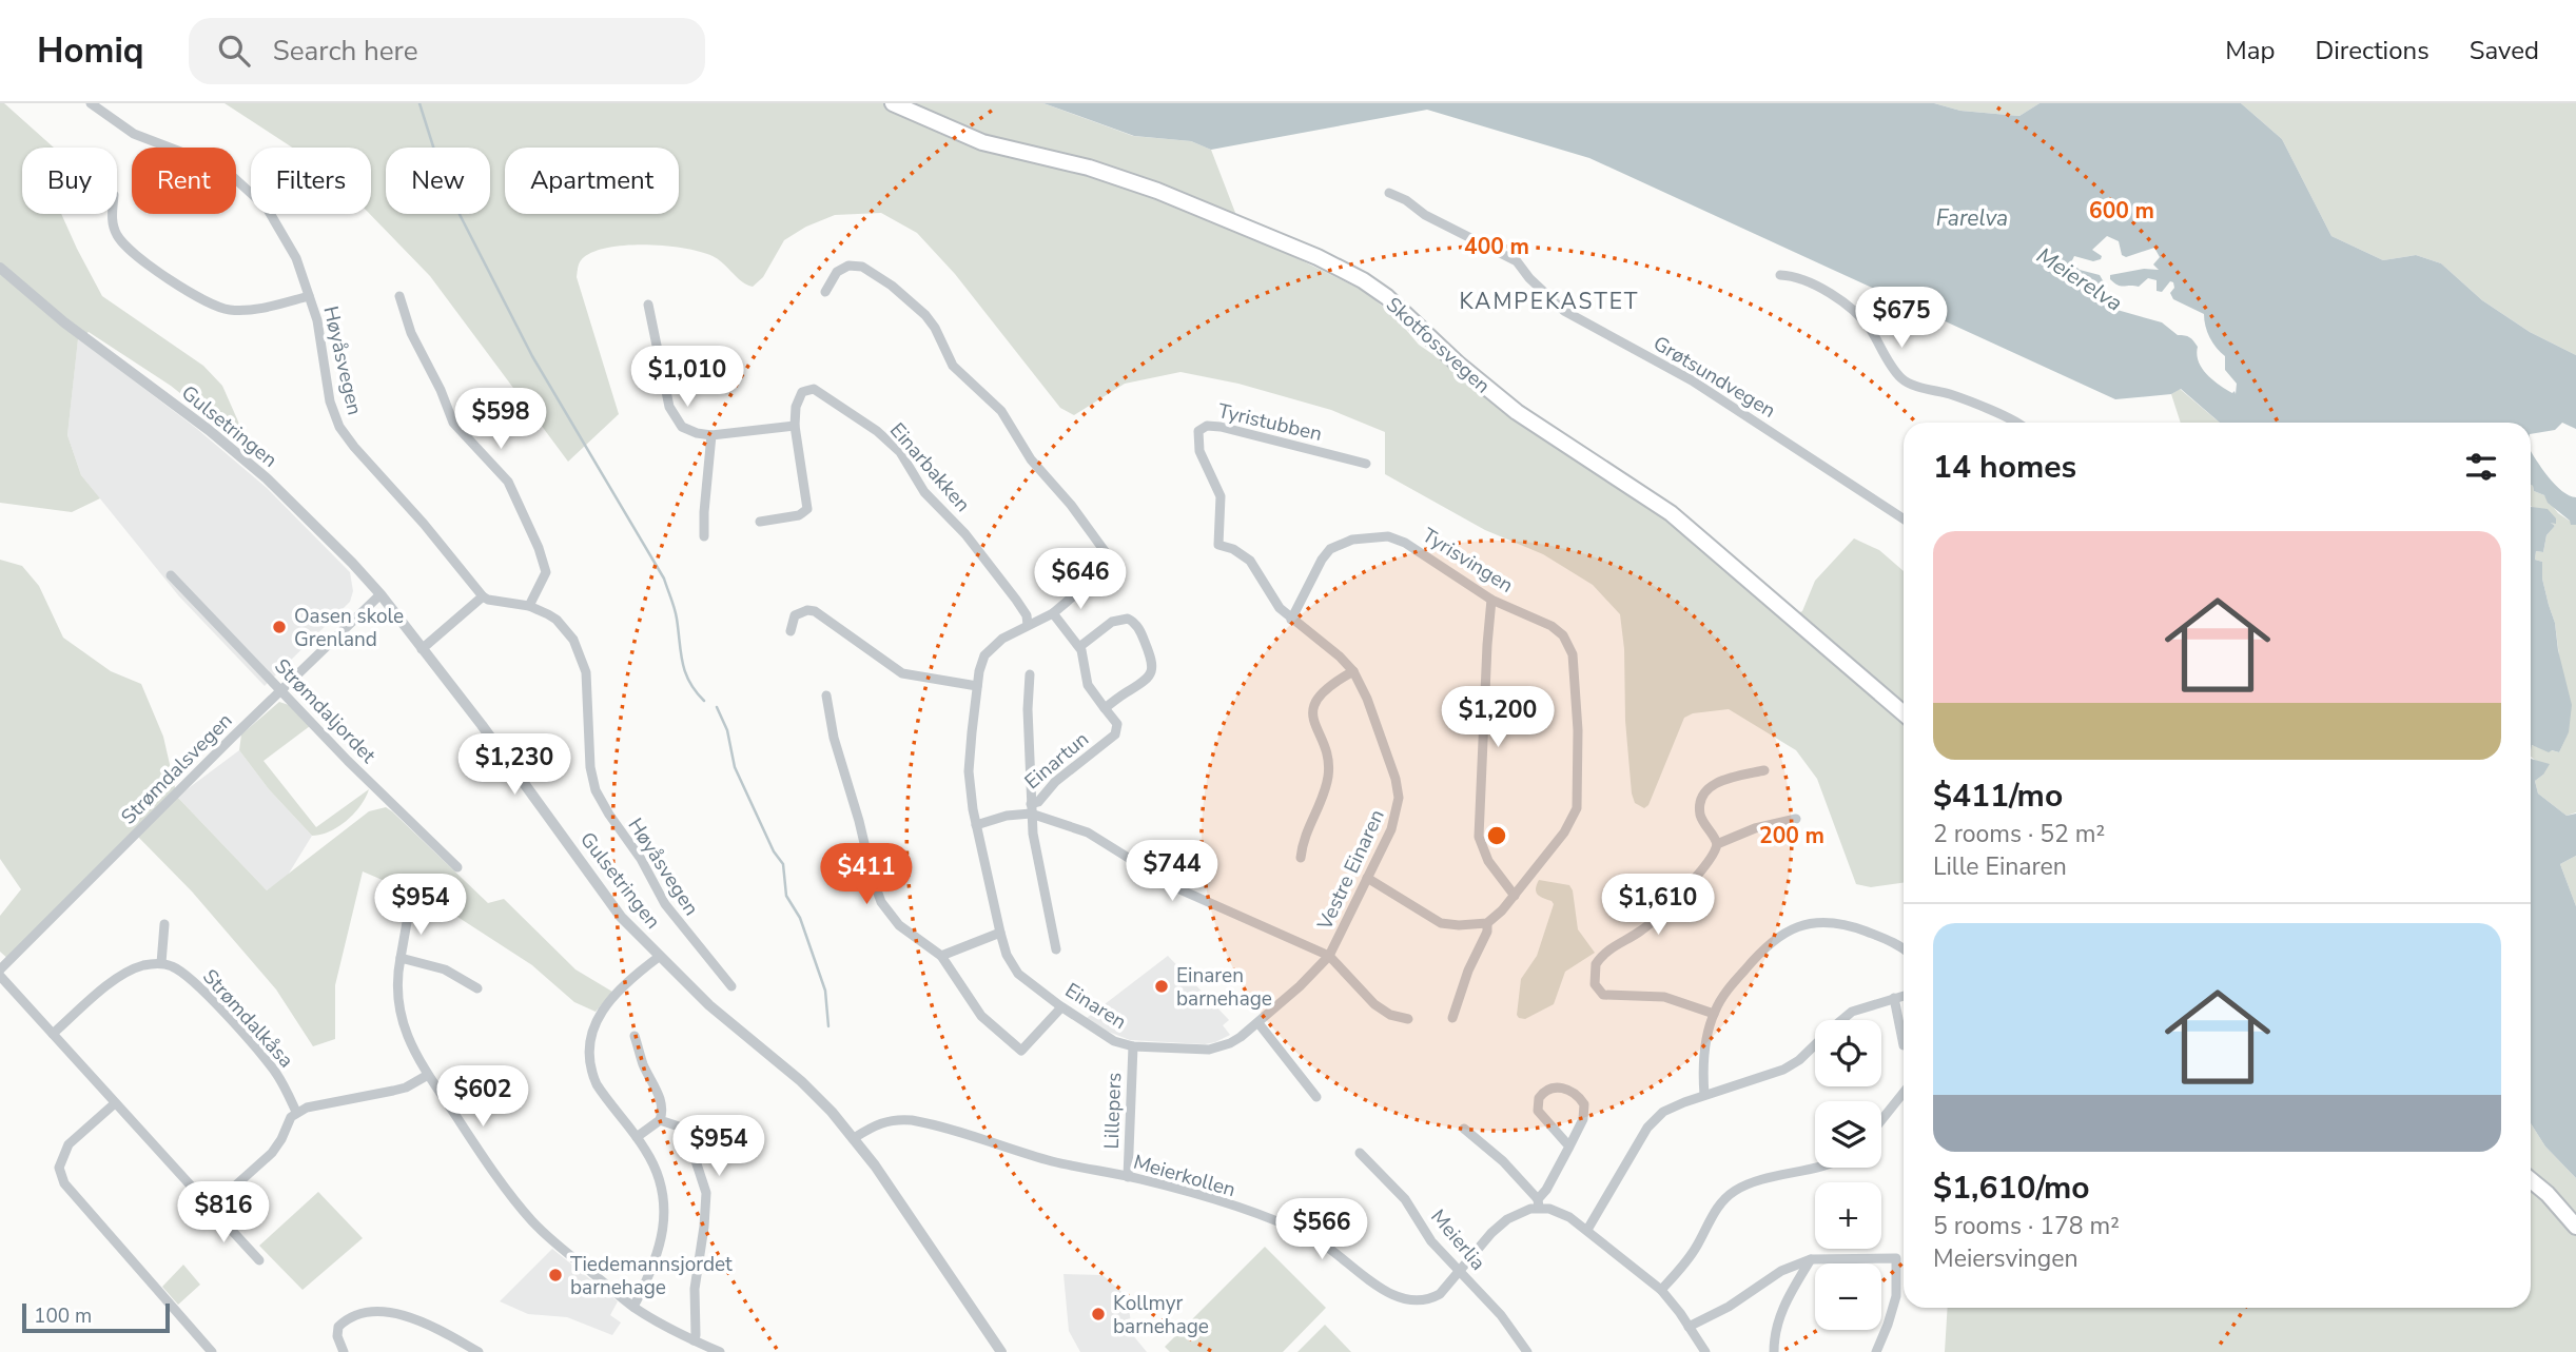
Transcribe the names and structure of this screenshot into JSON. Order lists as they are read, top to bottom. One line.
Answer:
{"streets":{"main road":["Skotfossvegen"],"street":["Høyåsvegen","Grøtsundvegen","Tyristubben","Gulsetringen","Einarbakken","Tyrisvingen","Strømdaljordet","Einartun","Strømdalsvegen","Vestre Einaren","Einaren","Strømdalkåsa","Lillepers","Meierkollen","Meierlia"]},"crossings":[["Tyristubben","Vestre Einaren"],["Gulsetringen","Strømdalsvegen"],["Gulsetringen","Meierkollen"],["Einarbakken","Einaren"],["Tyrisvingen","Vestre Einaren"],["Strømdaljordet","Strømdalsvegen"],["Einartun","Einaren"],["Vestre Einaren","Einaren"],["Einaren","Lillepers"],["Lillepers","Meierkollen"],["Meierkollen","Meierlia"]],"districts":["KAMPEKASTET"],"water":["Farelva","Meierelva"],"places":["Oasen skole Grenland","Einaren barnehage","Tiedemannsjordet barnehage","Kollmyr barnehage"],"scale_bar":"100 m","page":{"header":"Homiq","search":"Search here","nav":["Map","Directions","Saved"],"chip":["Buy","Rent","Filters","New","Apartment"],"price":["$675","$1,010","$598","$646","$1,200","$1,230","$744","$411","$954","$1,610","$602","$954","$816","$566"],"heading":"14 homes","list":[{"name":"$411/mo","note":"2 rooms · 52 m² · Lille Einaren"},{"name":"$1,610/mo","note":"5 rooms · 178 m² · Meiersvingen"}],"map_buttons":["+","−"],"scale":"100 m"},"rings":["600 m","400 m","200 m"]}
